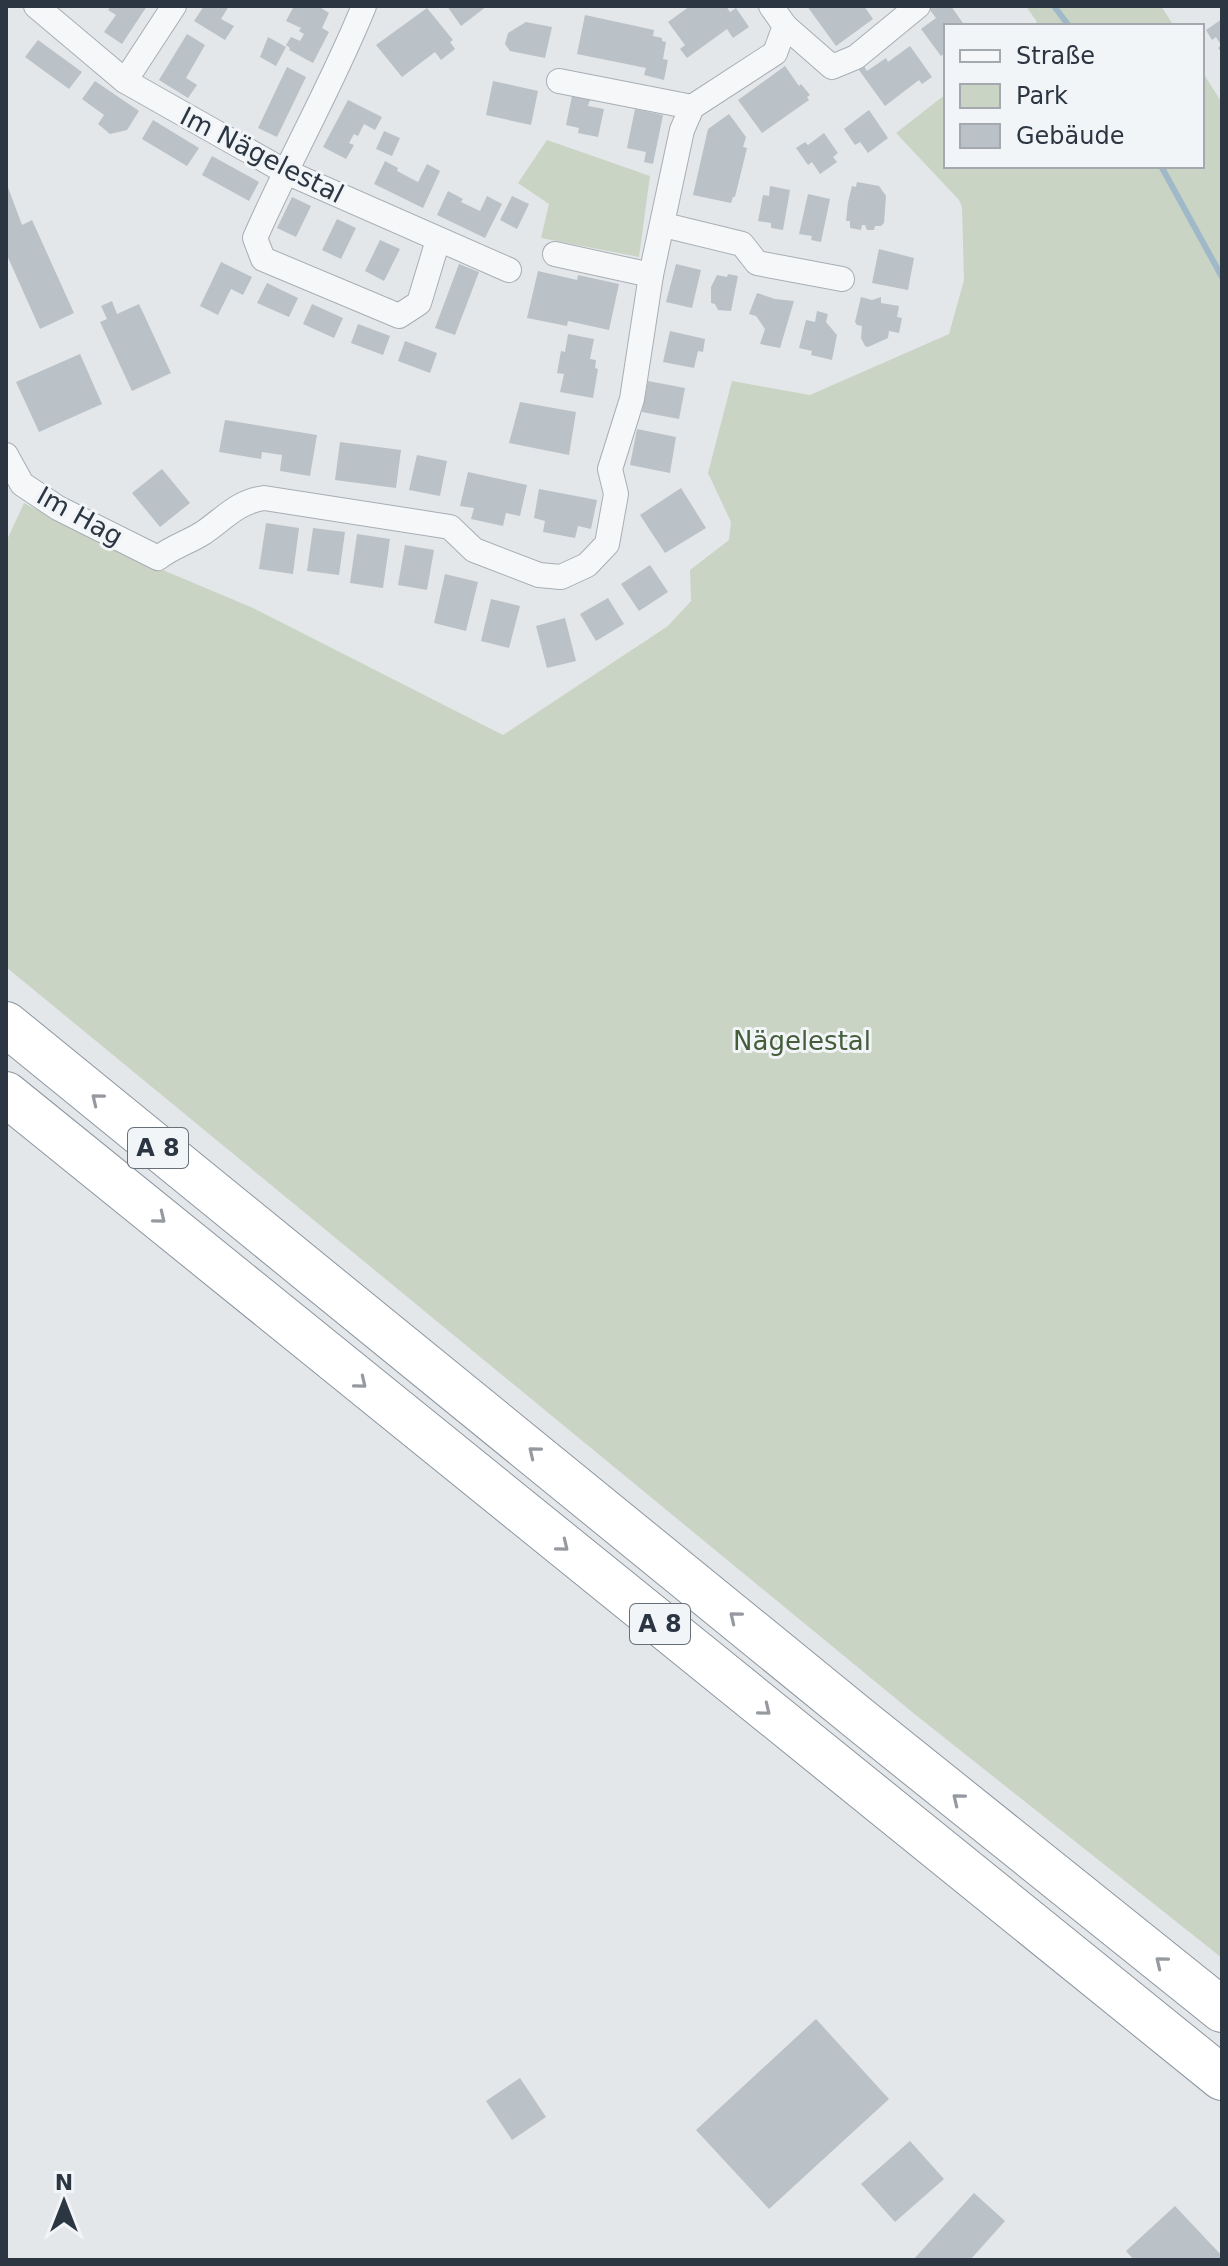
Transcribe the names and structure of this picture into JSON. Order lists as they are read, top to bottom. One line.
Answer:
{"streets":{"highway":["A 8"],"street":["Im Nägelestal","Im Hag"]},"parks":["Nägelestal"],"legend":["Straße","Park","Gebäude"],"north":"top"}
